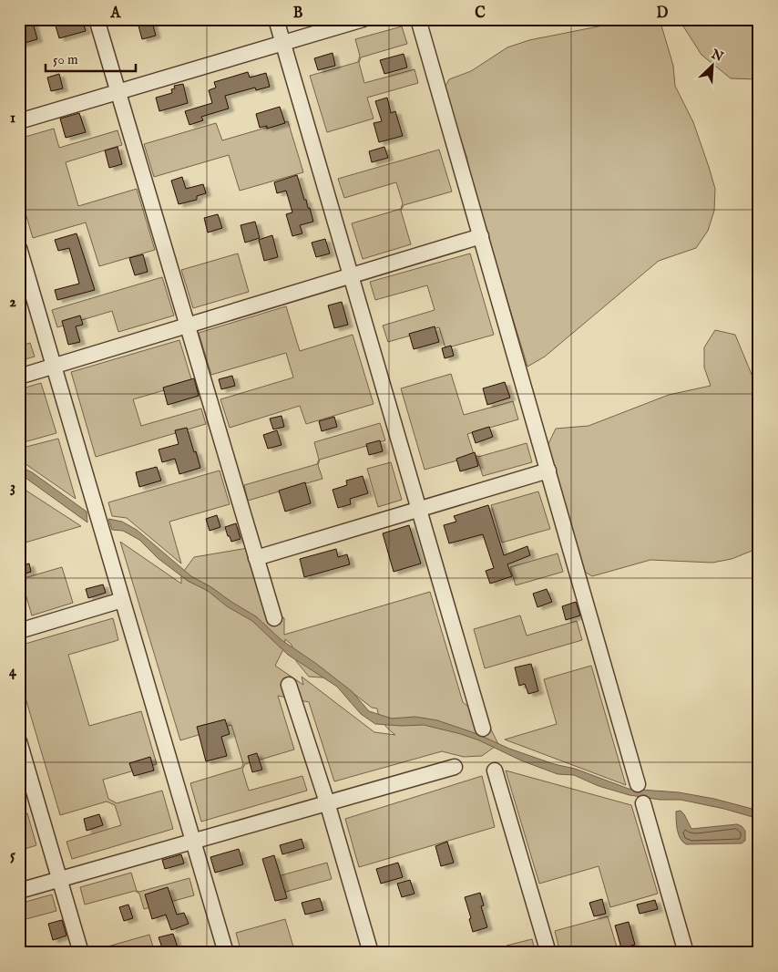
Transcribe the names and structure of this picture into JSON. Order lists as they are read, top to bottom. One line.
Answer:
{"scale_bar":"50 m","north":"top right","grid":{"columns":["A","B","C","D"],"rows":["1","2","3","4","5"]}}
